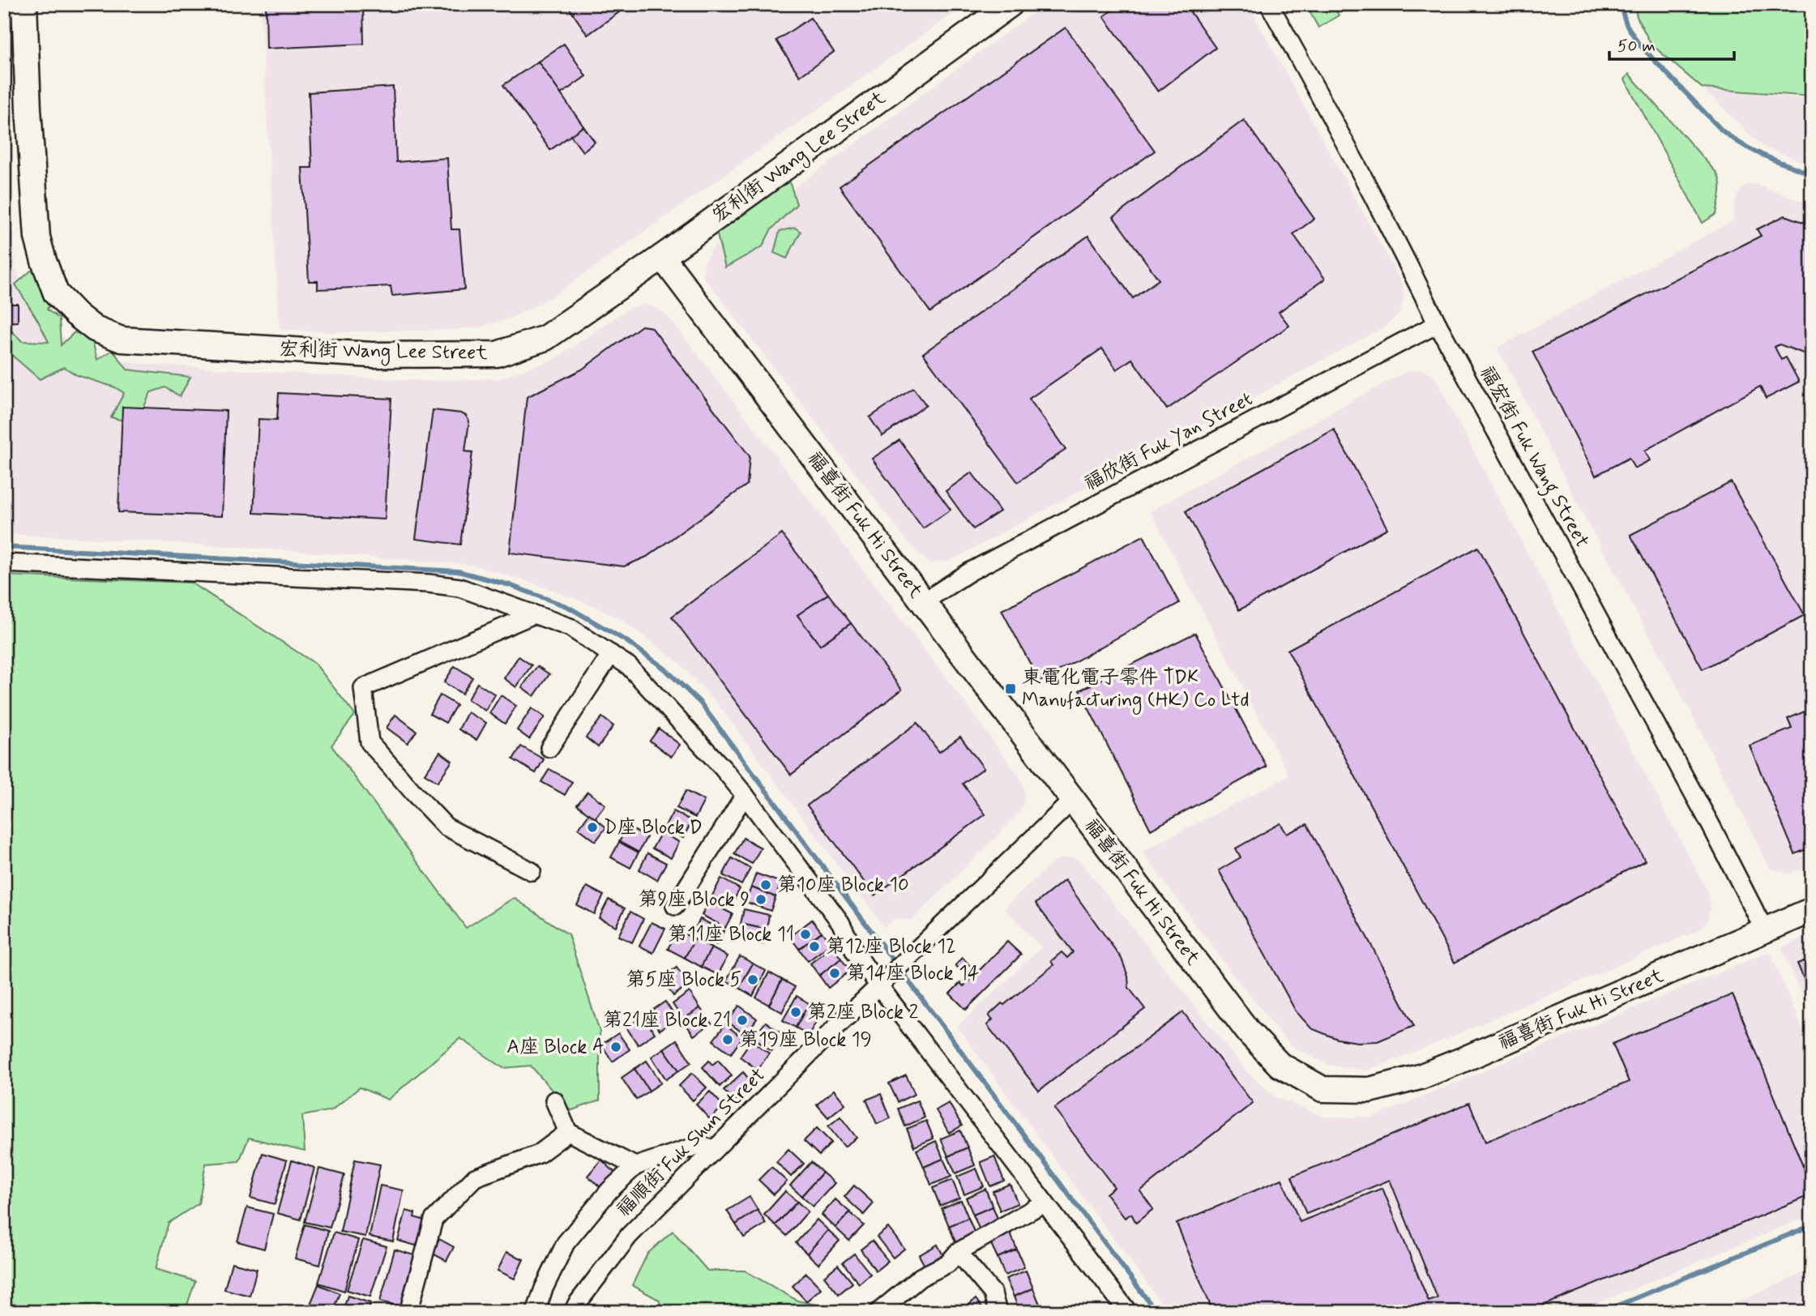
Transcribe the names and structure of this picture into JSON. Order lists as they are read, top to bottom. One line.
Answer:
{"streets":{"street":["宏利街 Wang Lee Street","福欣街 Fuk Yan Street","福宏街 Fuk Wang Street","福喜街 Fuk Hi Street","福順街 Fuk Shun Street"]},"crossings":[["宏利街 Wang Lee Street","福喜街 Fuk Hi Street"],["福欣街 Fuk Yan Street","福宏街 Fuk Wang Street"],["福欣街 Fuk Yan Street","福喜街 Fuk Hi Street"],["福宏街 Fuk Wang Street","福喜街 Fuk Hi Street"],["福喜街 Fuk Hi Street","福順街 Fuk Shun Street"]],"places":{"transit":["東電化電子零件 TDK Manufacturing (HK) Co Ltd"],"other":["D座 Block D","第10座 Block 10","第9座 Block 9","第11座 Block 11","第12座 Block 12","第14座 Block 14","第5座 Block 5","第2座 Block 2","第21座 Block 21","第19座 Block 19","A座 Block A"]},"scale_bar":"50 m"}
